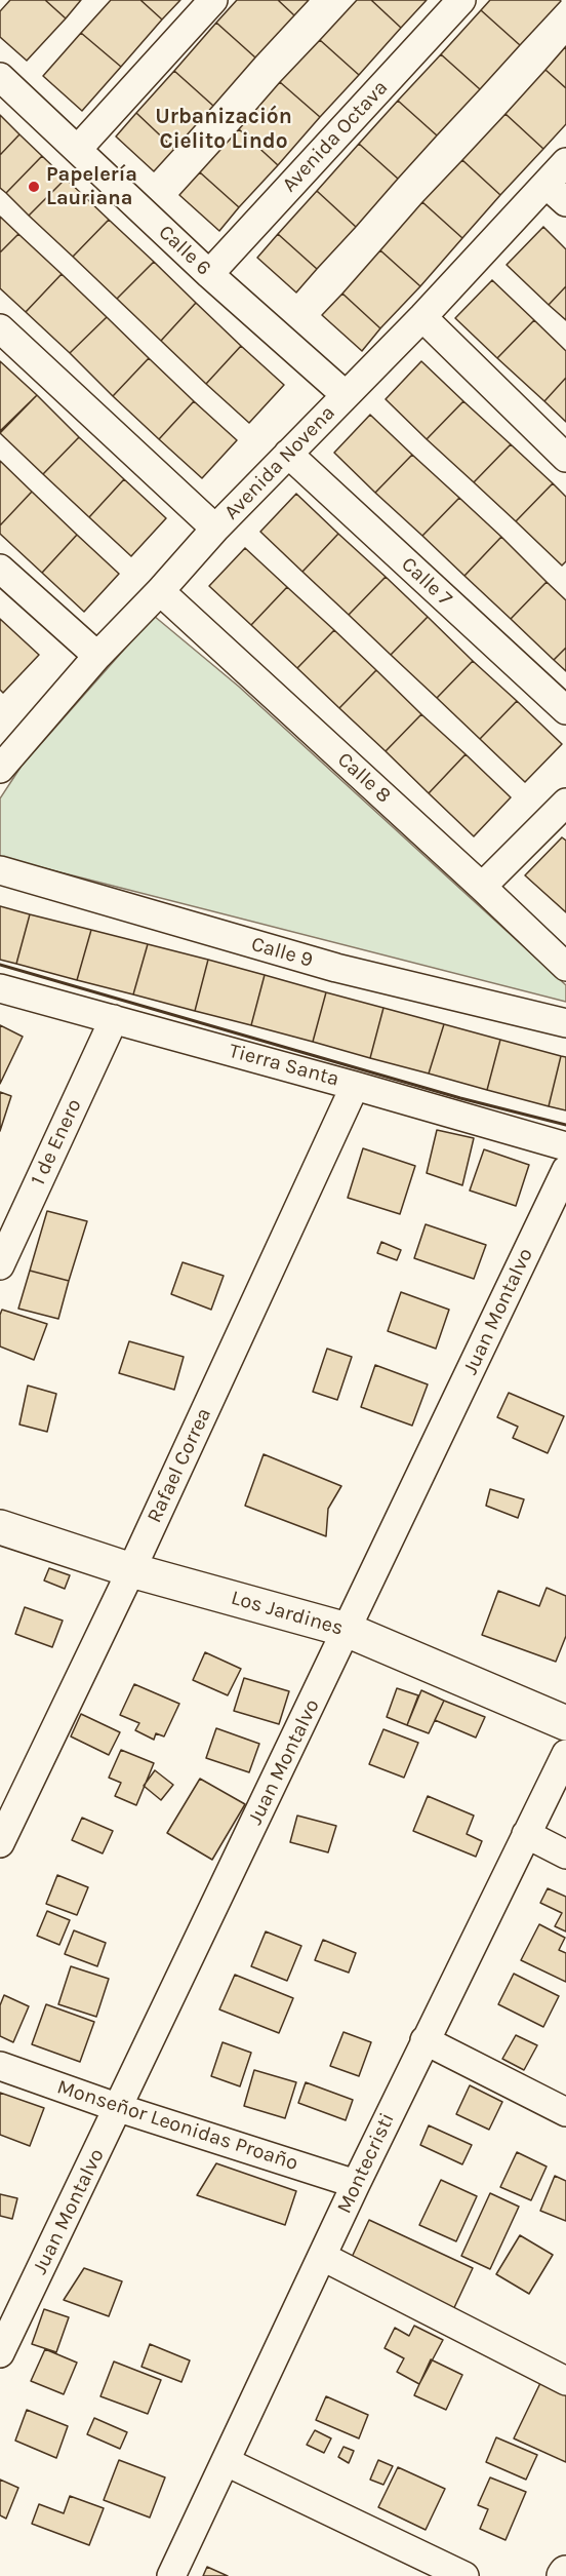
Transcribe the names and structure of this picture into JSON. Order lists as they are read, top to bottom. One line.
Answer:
{"streets":{"street":["Avenida Octava","Calle 6","Avenida Novena","Calle 7","Calle 8","Calle 9","Tierra Santa","1 de Enero","Juan Montalvo","Rafael Correa","Los Jardines","Monseñor Leonidas Proaño","Montecristi"]},"crossings":[["Avenida Octava","Calle 6"],["Calle 6","Avenida Novena"],["Avenida Novena","Calle 7"],["Avenida Novena","Calle 8"],["Tierra Santa","1 de Enero"],["Tierra Santa","Rafael Correa"],["Juan Montalvo","Los Jardines"],["Juan Montalvo","Monseñor Leonidas Proaño"],["Rafael Correa","Los Jardines"],["Monseñor Leonidas Proaño","Montecristi"]],"districts":["Urbanización Cielito Lindo"],"places":["Papelería Lauriana"]}
